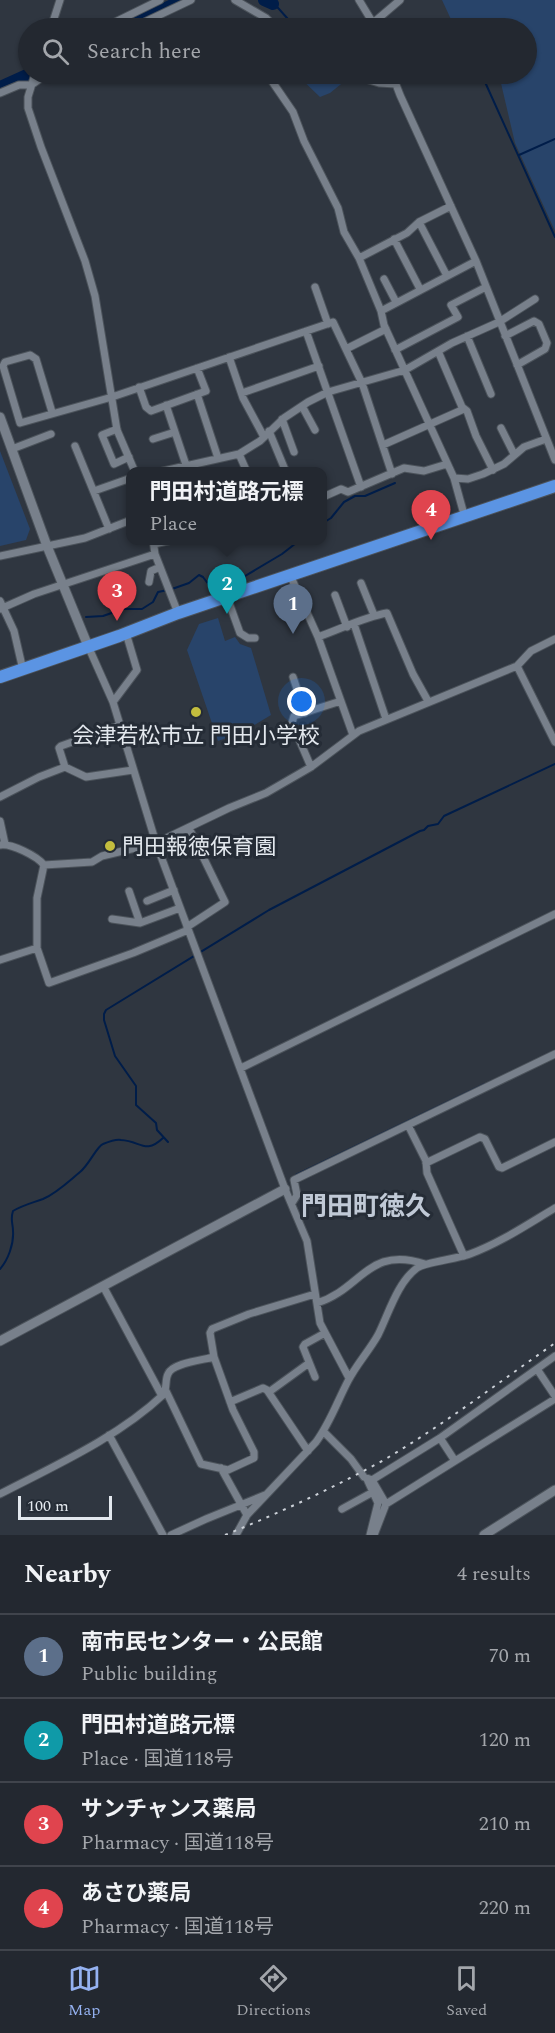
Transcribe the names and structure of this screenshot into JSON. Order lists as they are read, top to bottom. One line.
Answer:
{"districts":["門田町徳久"],"places":["会津若松市立 門田小学校","門田報徳保育園"],"scale_bar":"100 m","page":{"search":"Search here","popup":["門田村道路元標","Place"],"pins":["4","2","3","1"],"scale":"100 m","heading":["Nearby","4 results"],"list":[{"mark":"1","name":"南市民センター・公民館","note":"Public building","value":"70 m"},{"mark":"2","name":"門田村道路元標","note":"Place · 国道118号","value":"120 m"},{"mark":"3","name":"サンチャンス薬局","note":"Pharmacy · 国道118号","value":"210 m"},{"mark":"4","name":"あさひ薬局","note":"Pharmacy · 国道118号","value":"220 m"}],"nav":["Map","Directions","Saved"]}}
